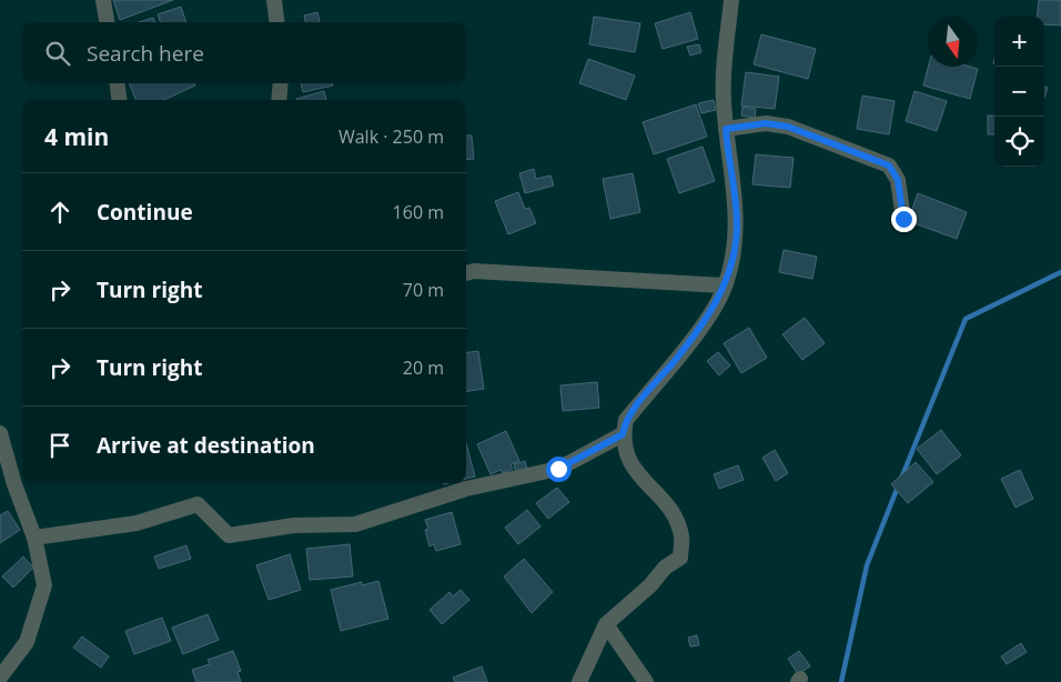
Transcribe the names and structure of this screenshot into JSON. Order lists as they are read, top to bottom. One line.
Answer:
{"north":"bottom","page":{"map_buttons":["+","−"],"search":"Search here","heading":["4 min","Walk · 250 m"],"list":[["Continue","160 m"],["Turn right","70 m"],["Turn right","20 m"],"Arrive at destination"]}}
